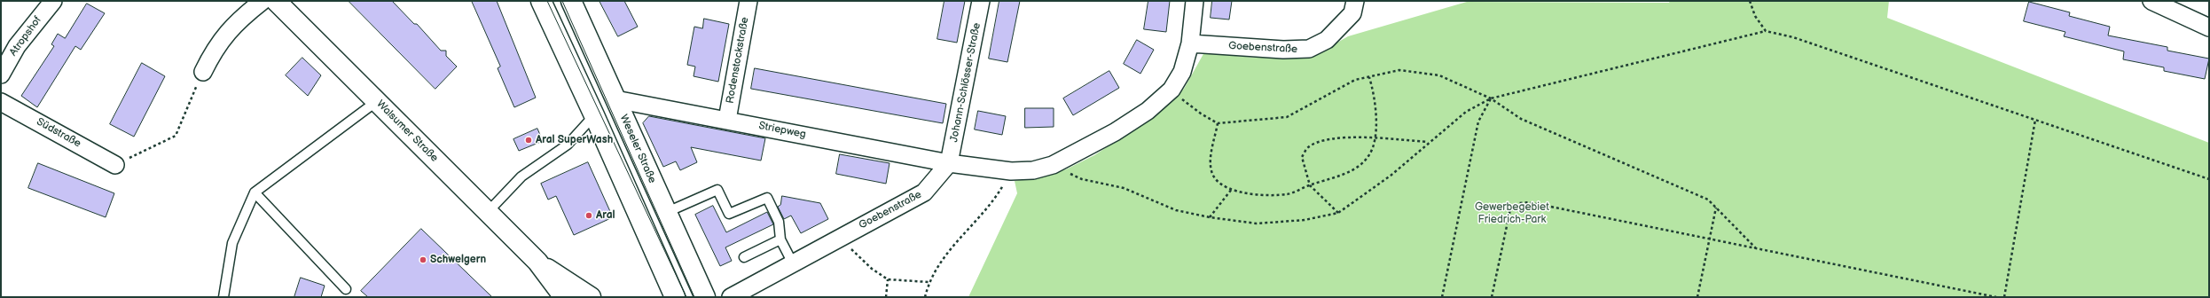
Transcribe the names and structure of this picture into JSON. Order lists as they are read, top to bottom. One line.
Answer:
{"streets":{"main road":["Walsumer Straße","Weseler Straße"],"street":["Atropshof","Goebenstraße","Rodenstockstraße","Johann-Schlösser-Straße","Striepweg","Südstraße"]},"crossings":[["Goebenstraße","Johann-Schlösser-Straße"],["Goebenstraße","Striepweg"],["Rodenstockstraße","Striepweg"],["Johann-Schlösser-Straße","Striepweg"],["Striepweg","Weseler Straße"]],"parks":["Gewerbegebiet Friedrich-Park"],"places":["Aral SuperWash","Aral","Schwelgern"]}
